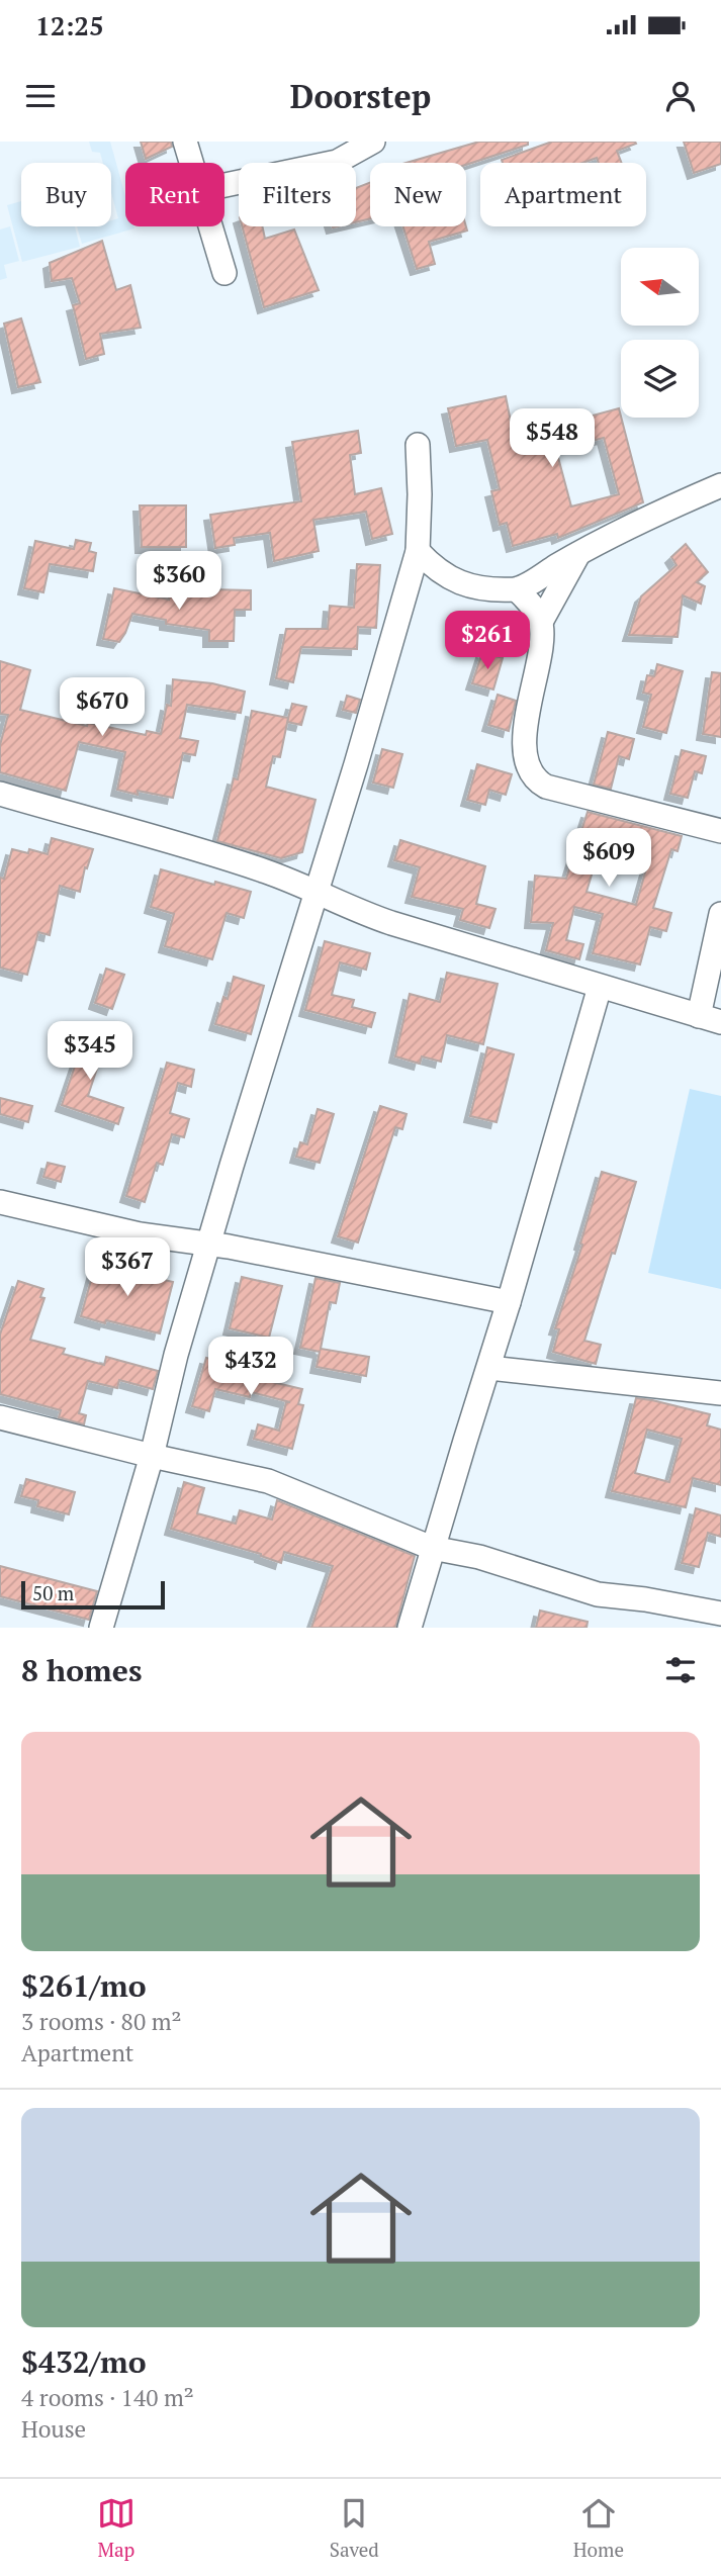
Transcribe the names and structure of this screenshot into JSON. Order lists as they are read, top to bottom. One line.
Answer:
{"scale_bar":"50 m","north":"left","page":{"status":"12:25","header":"Doorstep","chip":["Buy","Rent","Filters","New","Apartment"],"price":["$548","$360","$261","$670","$609","$345","$367","$432"],"scale":"50 m","heading":"8 homes","list":[{"name":"$261/mo","note":"3 rooms · 80 m² · Apartment"},{"name":"$432/mo","note":"4 rooms · 140 m² · House"}],"tabs":["Map","Saved","Home"]}}
